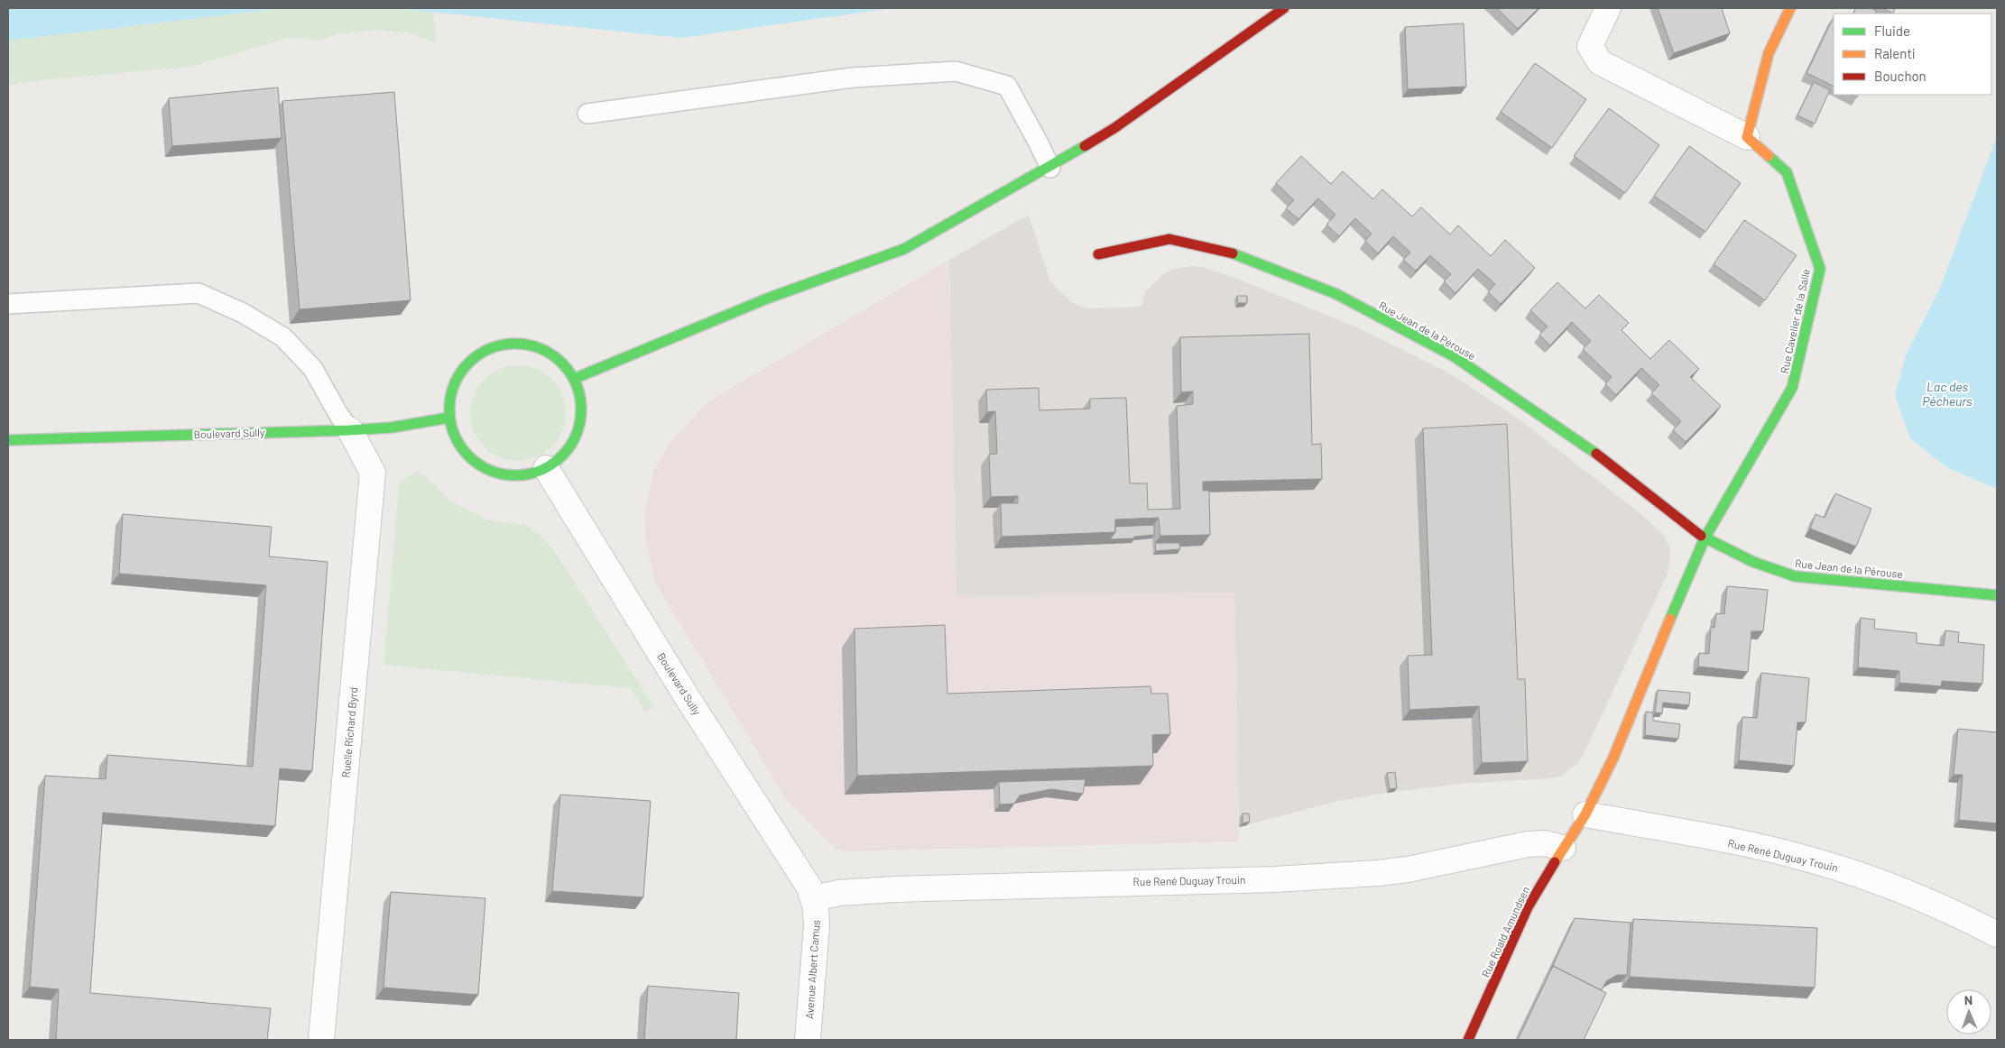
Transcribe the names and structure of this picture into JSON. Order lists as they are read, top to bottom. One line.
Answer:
{"streets":{"street":["Rue Cavelier de la Salle","Rue Jean de la Pérouse","Boulevard Sully","Ruelle Richard Byrd","Rue René Duguay Trouin","Rue Roald Amundsen","Avenue Albert Camus"]},"crossings":[["Rue Cavelier de la Salle","Rue Jean de la Pérouse"],["Boulevard Sully","Ruelle Richard Byrd"],["Boulevard Sully","Rue René Duguay Trouin"],["Boulevard Sully","Avenue Albert Camus"],["Rue René Duguay Trouin","Rue Roald Amundsen"],["Rue René Duguay Trouin","Avenue Albert Camus"]],"water":["Lac des Pécheurs"],"legend":["Fluide","Ralenti","Bouchon"],"north":"top"}
